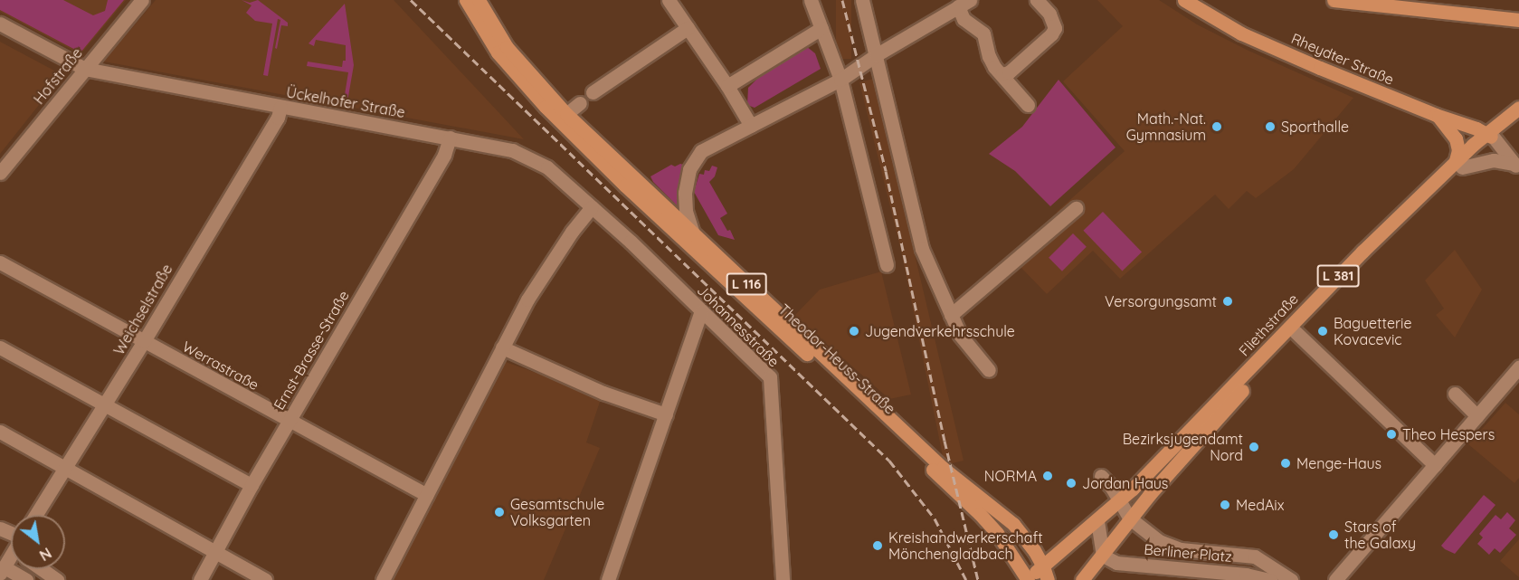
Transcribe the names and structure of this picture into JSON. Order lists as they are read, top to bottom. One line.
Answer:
{"streets":{"main road":["Rheydter Straße","L 381","L 116","Fliethstraße","Theodor-Heuss-Straße"],"street":["Hofstraße","Ückelhofer Straße","Weichselstraße","Johannesstraße","Ernst-Brasse-Straße","Werrastraße","Berliner Platz"]},"crossings":[["Rheydter Straße","Fliethstraße"],["Hofstraße","Ückelhofer Straße"],["Ückelhofer Straße","Weichselstraße"],["Ückelhofer Straße","Johannesstraße"],["Ückelhofer Straße","Ernst-Brasse-Straße"],["L 116","Fliethstraße"],["L 116","Theodor-Heuss-Straße"],["Weichselstraße","Werrastraße"],["Fliethstraße","Theodor-Heuss-Straße"],["Fliethstraße","Berliner Platz"],["Ernst-Brasse-Straße","Werrastraße"]],"places":["Math.-Nat. Gymnasium","Sporthalle","Versorgungsamt","Jugendverkehrsschule","Baguetterie Kovacevic","Theo Hespers","Bezirksjugendamt Nord","Menge-Haus","NORMA","Jordan Haus","MedAix","Gesamtschule Volksgarten","Stars of the Galaxy","Kreishandwerkerschaft Mönchengladbach"],"north":"bottom right"}
